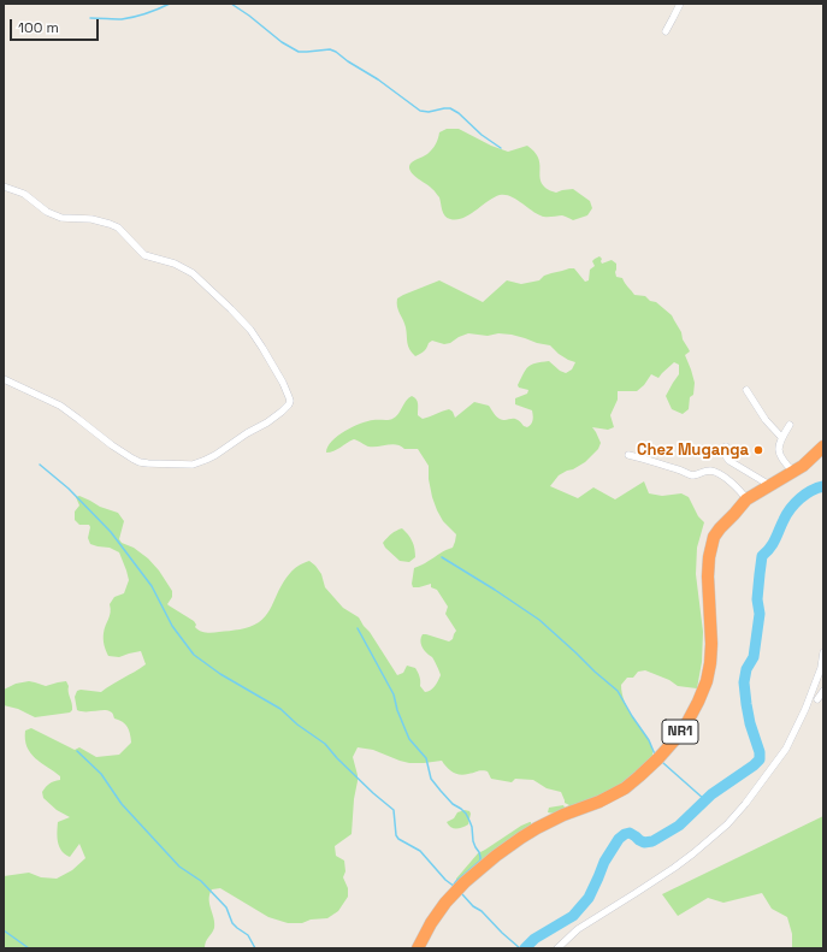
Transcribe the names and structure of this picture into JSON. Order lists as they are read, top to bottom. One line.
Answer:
{"streets":{"highway":["NR1"]},"places":["Chez Muganga"],"scale_bar":"100 m"}
